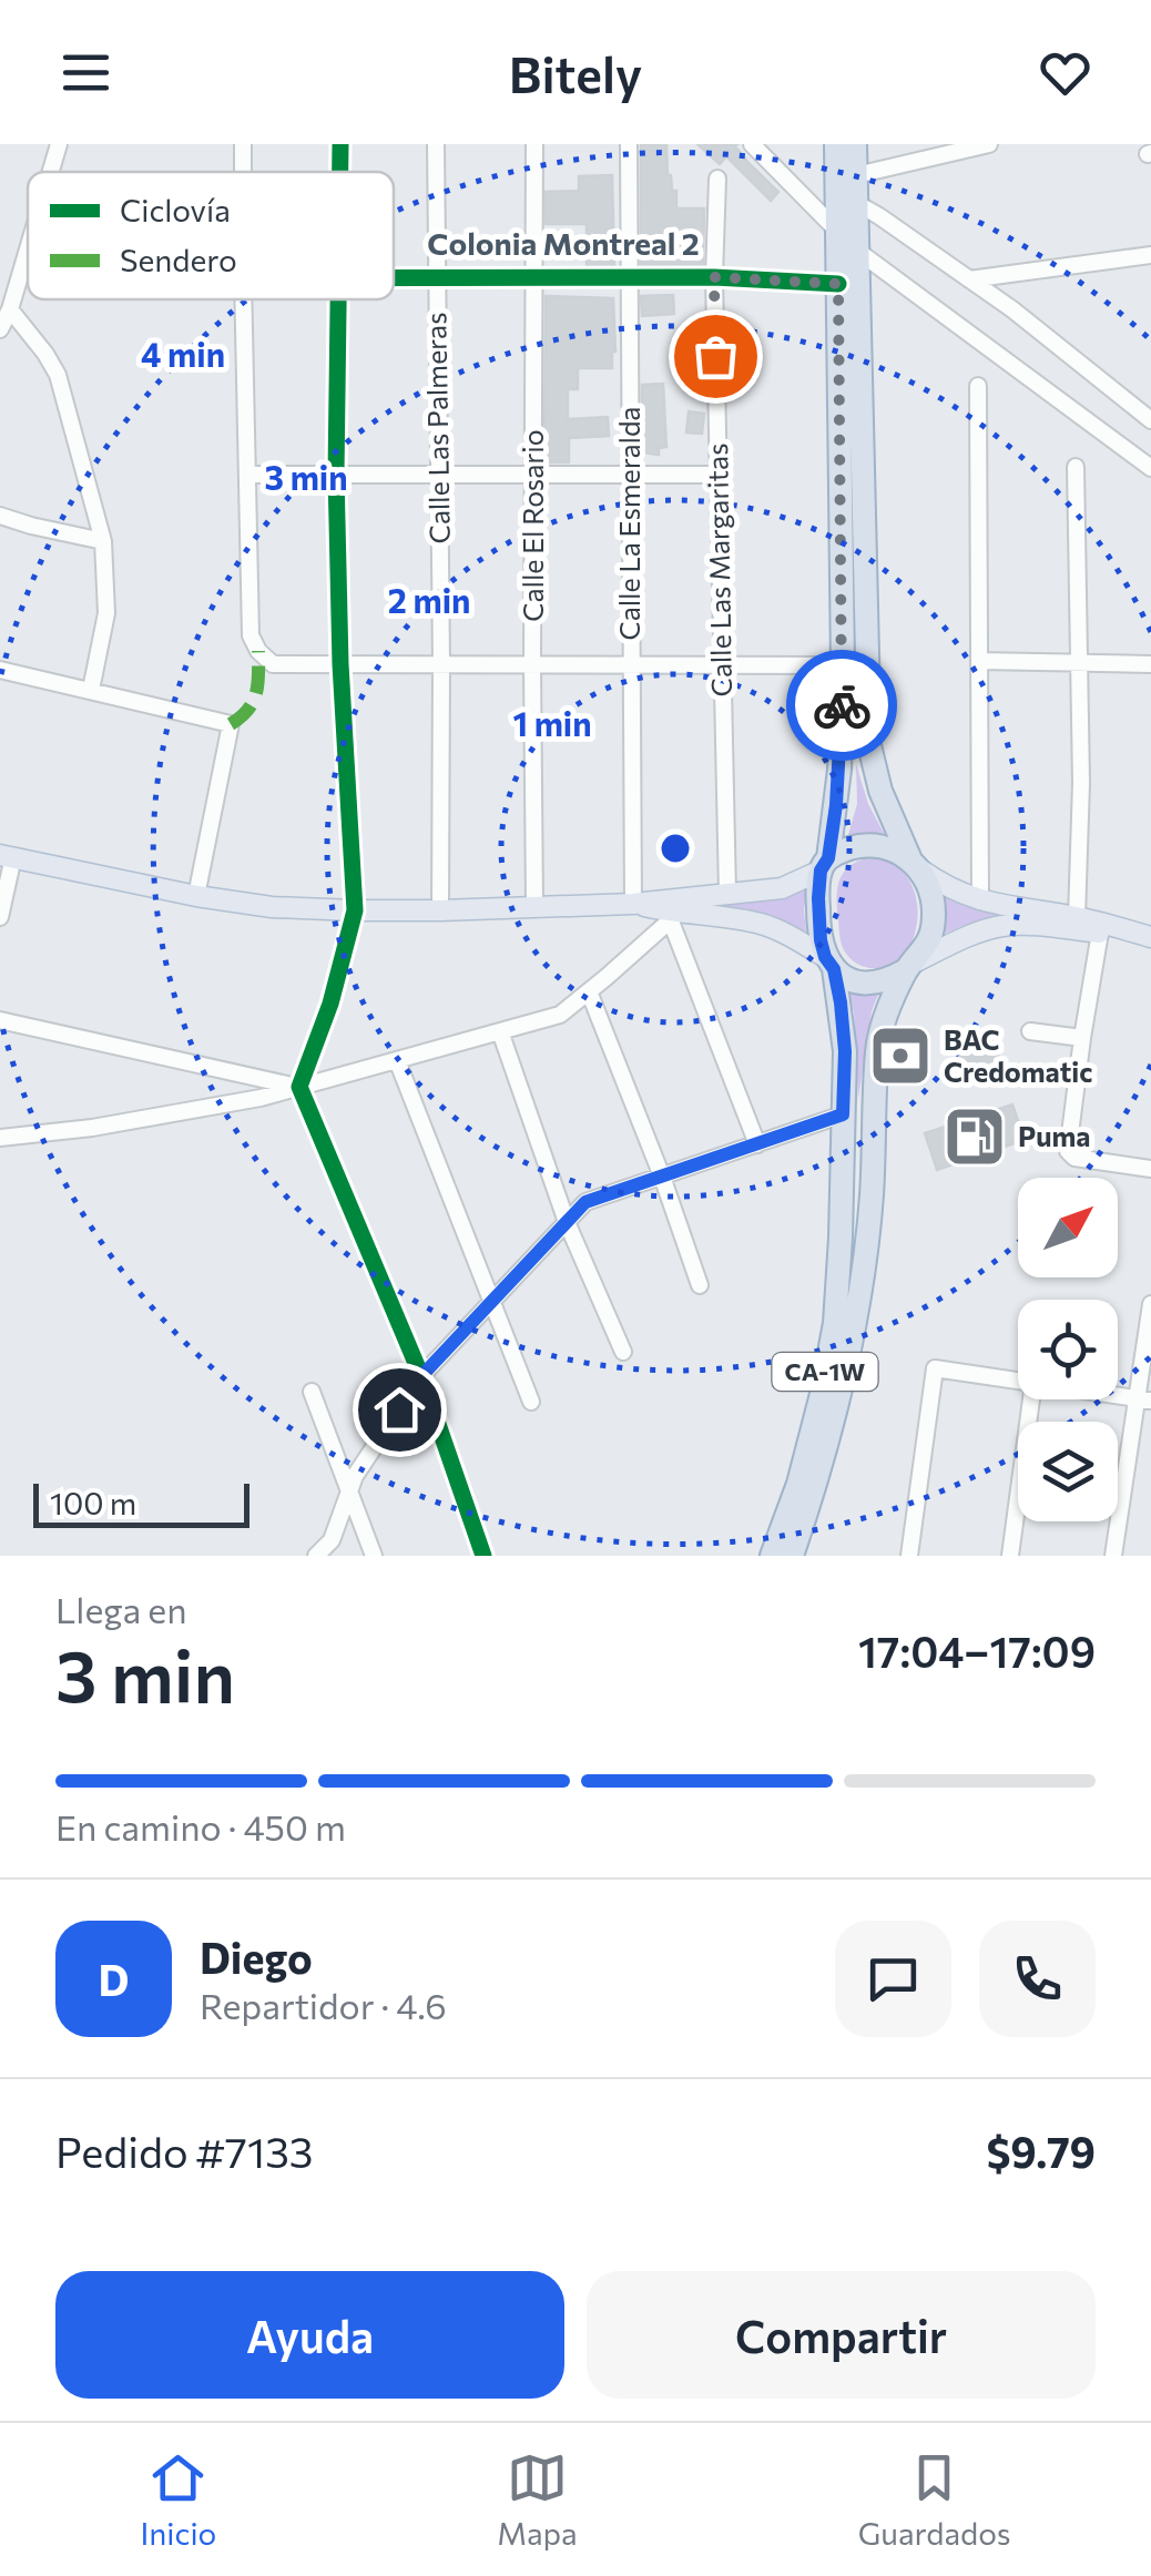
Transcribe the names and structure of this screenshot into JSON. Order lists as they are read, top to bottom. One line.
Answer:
{"streets":{"highway":["CA-1W"],"street":["Calle Las Palmeras","Calle La Esmeralda","Calle El Rosario","Calle Las Margaritas"]},"districts":["Colonia Montreal 2"],"places":{"bank":["BAC Credomatic"],"fuel station":["Puma"]},"legend":["Ciclovía","Sendero"],"scale_bar":"100 m","north":"top right","page":{"header":"Bitely","scale":"100 m","heading":["3 min","Llega en","17:04–17:09"],"panel":["Diego","Repartidor · 4.6","Pedido #7133","$9.79"],"bar":"En camino · 450 m","round":"D","buttons":["Ayuda","Compartir"],"tabs":["Inicio","Mapa","Guardados"]},"rings":["4 min","3 min","2 min","1 min"]}
